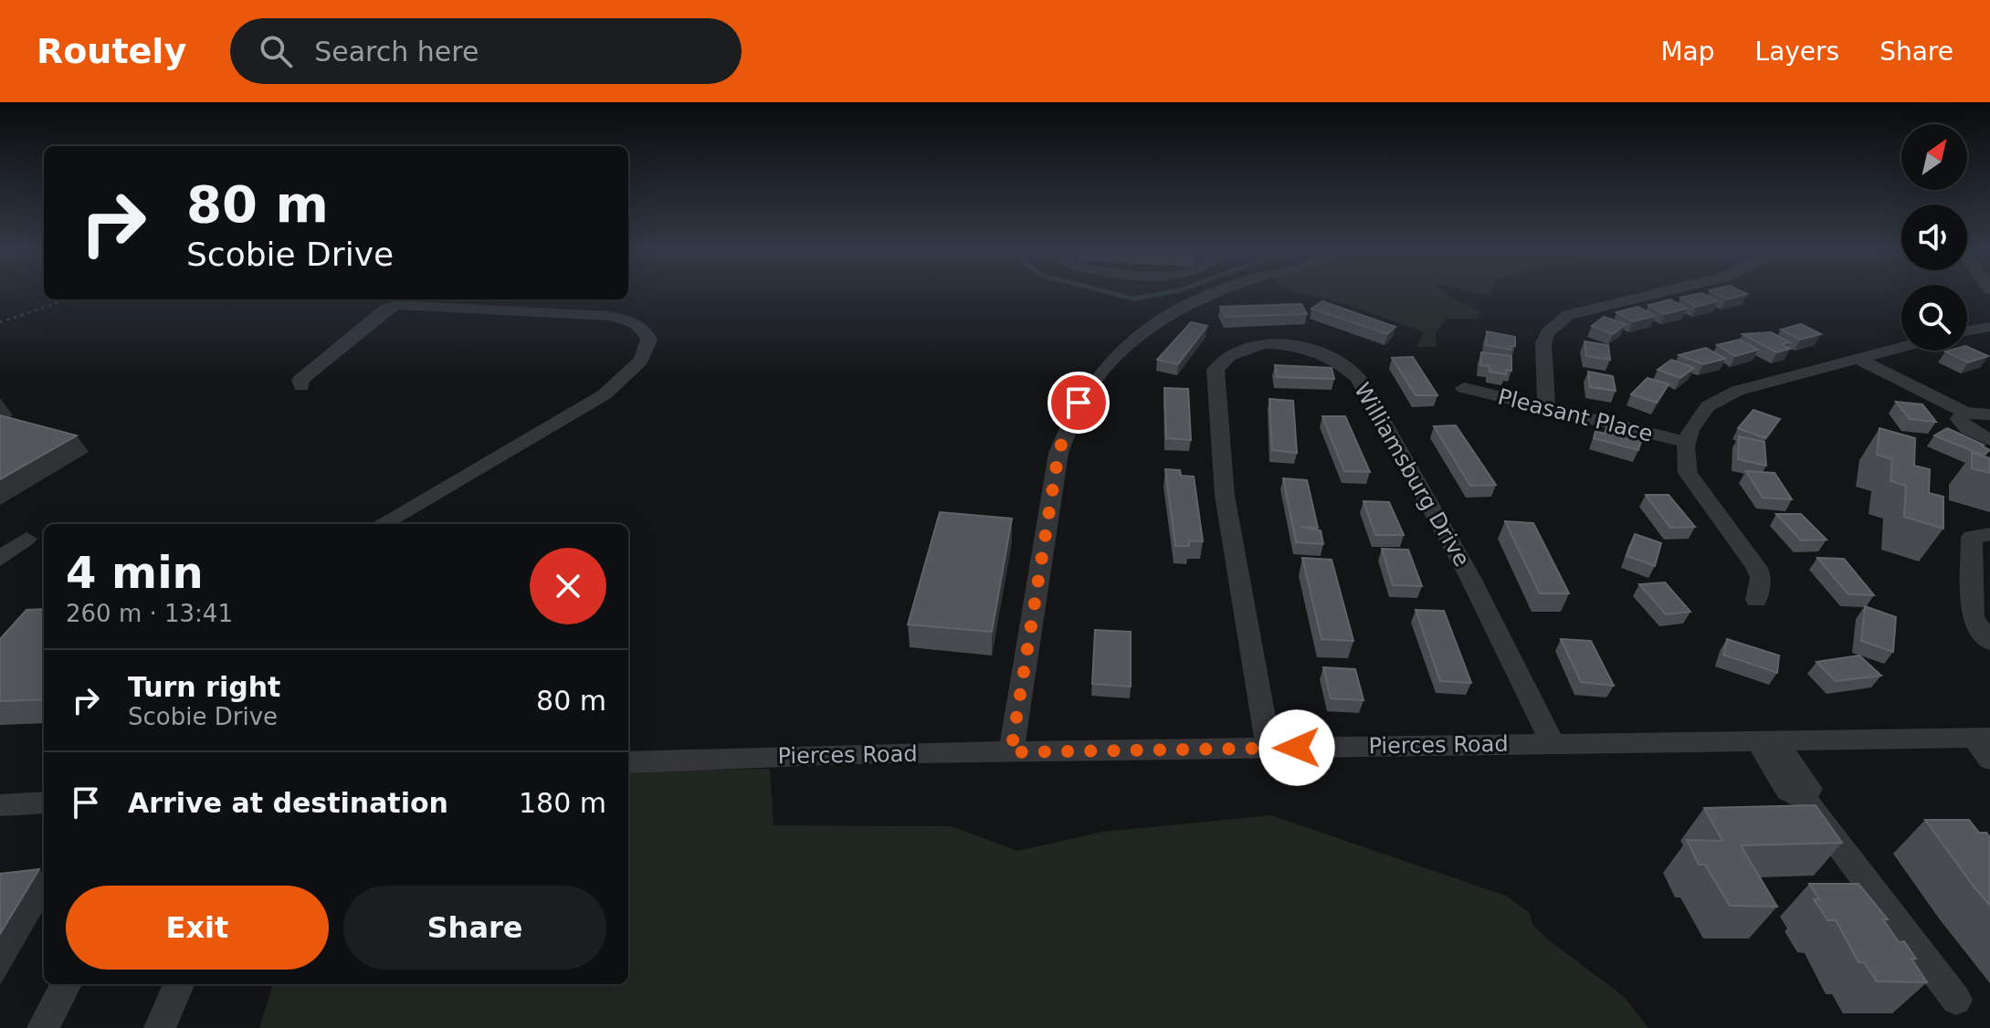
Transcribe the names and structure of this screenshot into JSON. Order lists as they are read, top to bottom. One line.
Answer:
{"streets":{"street":["Pleasant Place","Williamsburg Drive","Pierces Road"]},"crossings":[["Williamsburg Drive","Pierces Road"]],"north":"top right","page":{"header":"Routely","search":"Search here","nav":["Map","Layers","Share"],"turn":["80 m","Scobie Drive"],"heading":["4 min","260 m · 13:41"],"list":[{"name":"Turn right","note":"Scobie Drive","value":"80 m"},{"name":"Arrive at destination","value":"180 m"}],"buttons":["Exit","Share"]}}
